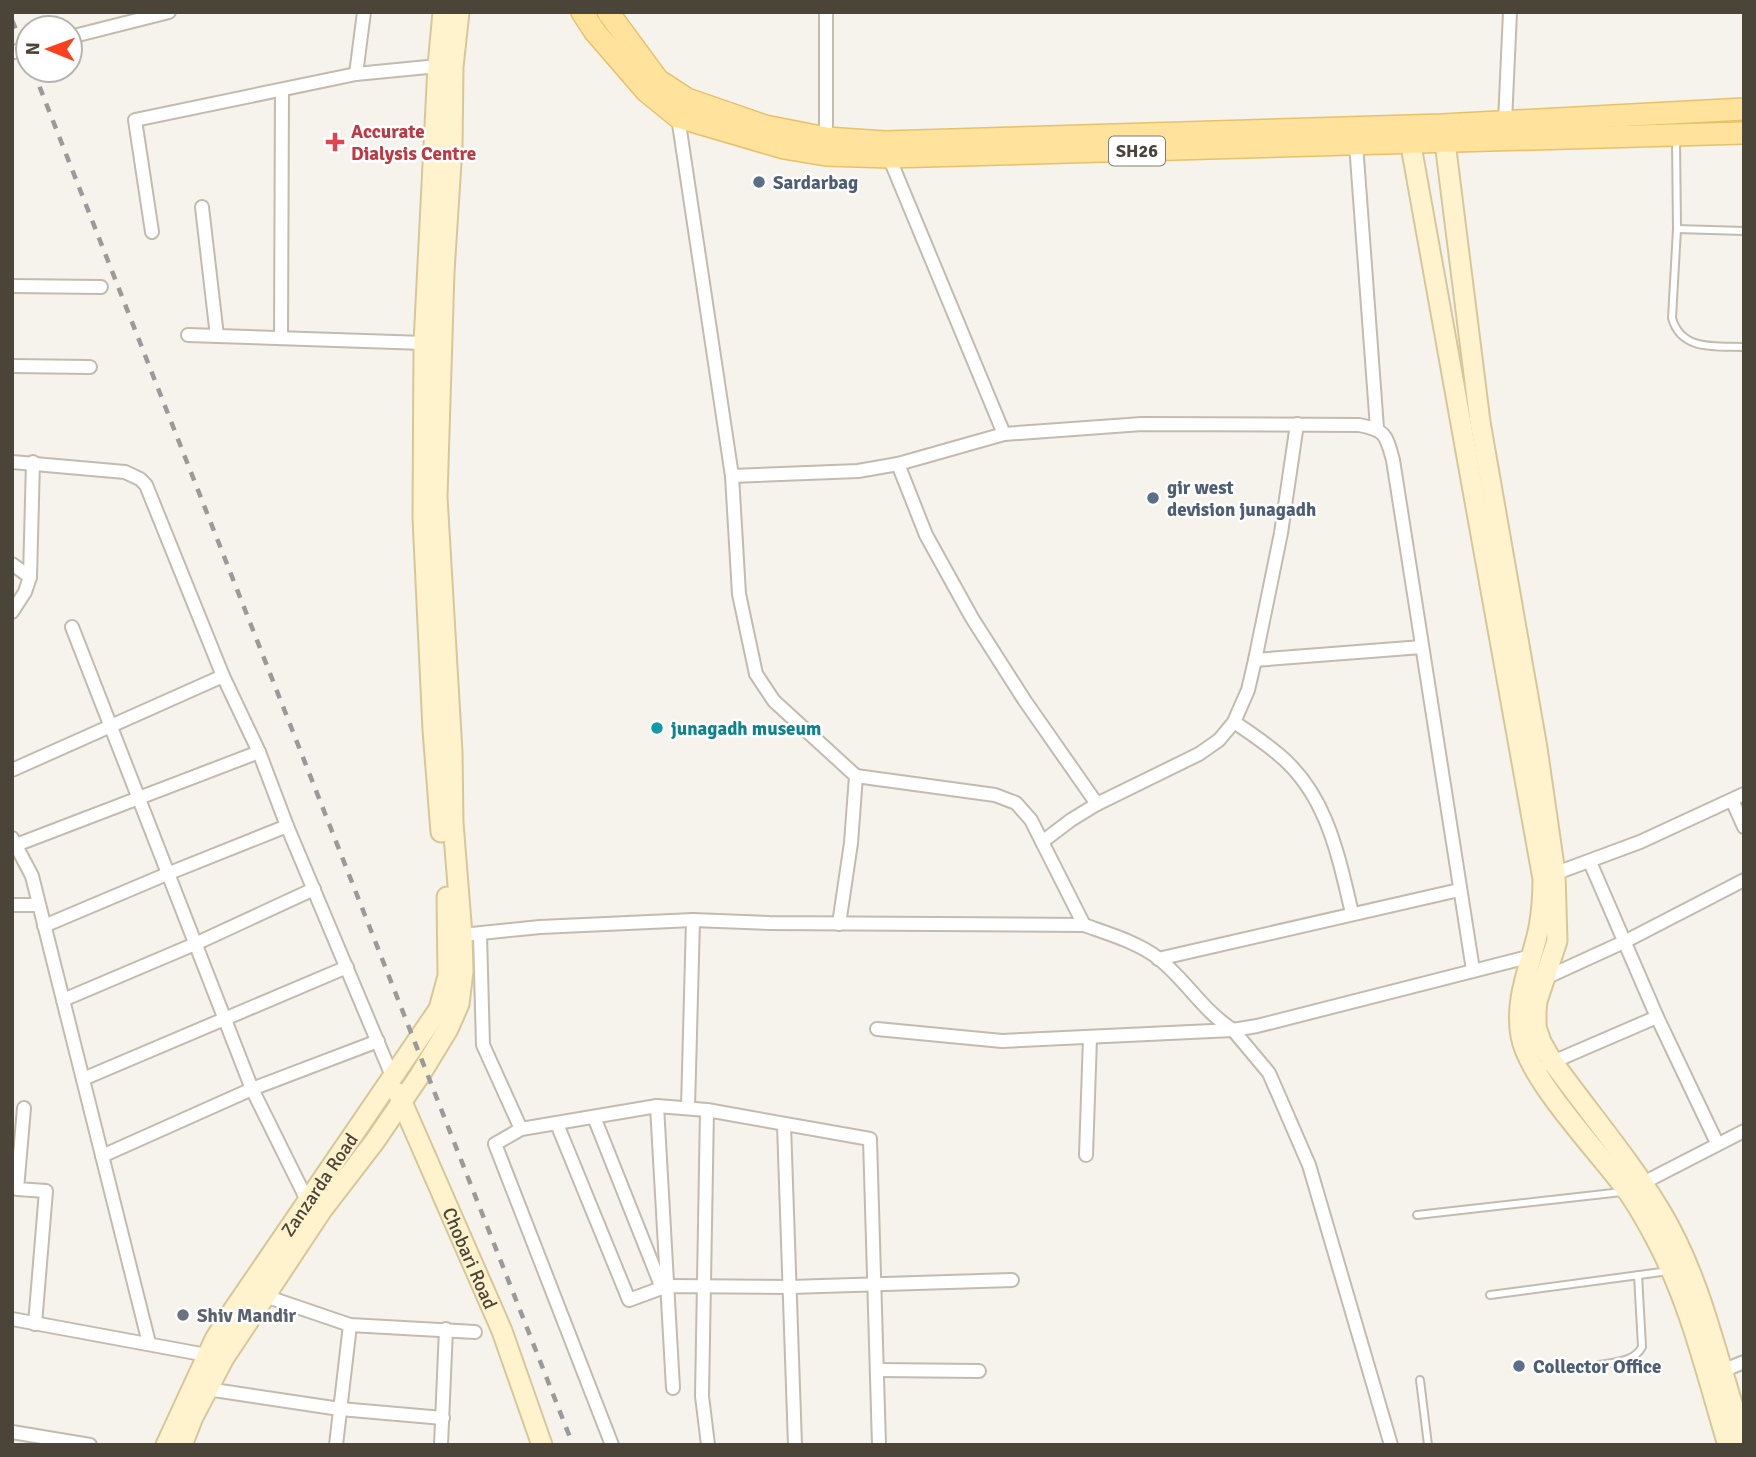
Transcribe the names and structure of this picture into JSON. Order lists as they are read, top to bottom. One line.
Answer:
{"streets":{"main road":["SH26","Zanzarda Road","Chobari Road"]},"crossings":[["Zanzarda Road","Chobari Road"]],"places":{"health":["Accurate Dialysis Centre"],"other":["Sardarbag","gir west devision junagadh","junagadh museum","Shiv Mandir","Collector Office"]},"north":"left"}
